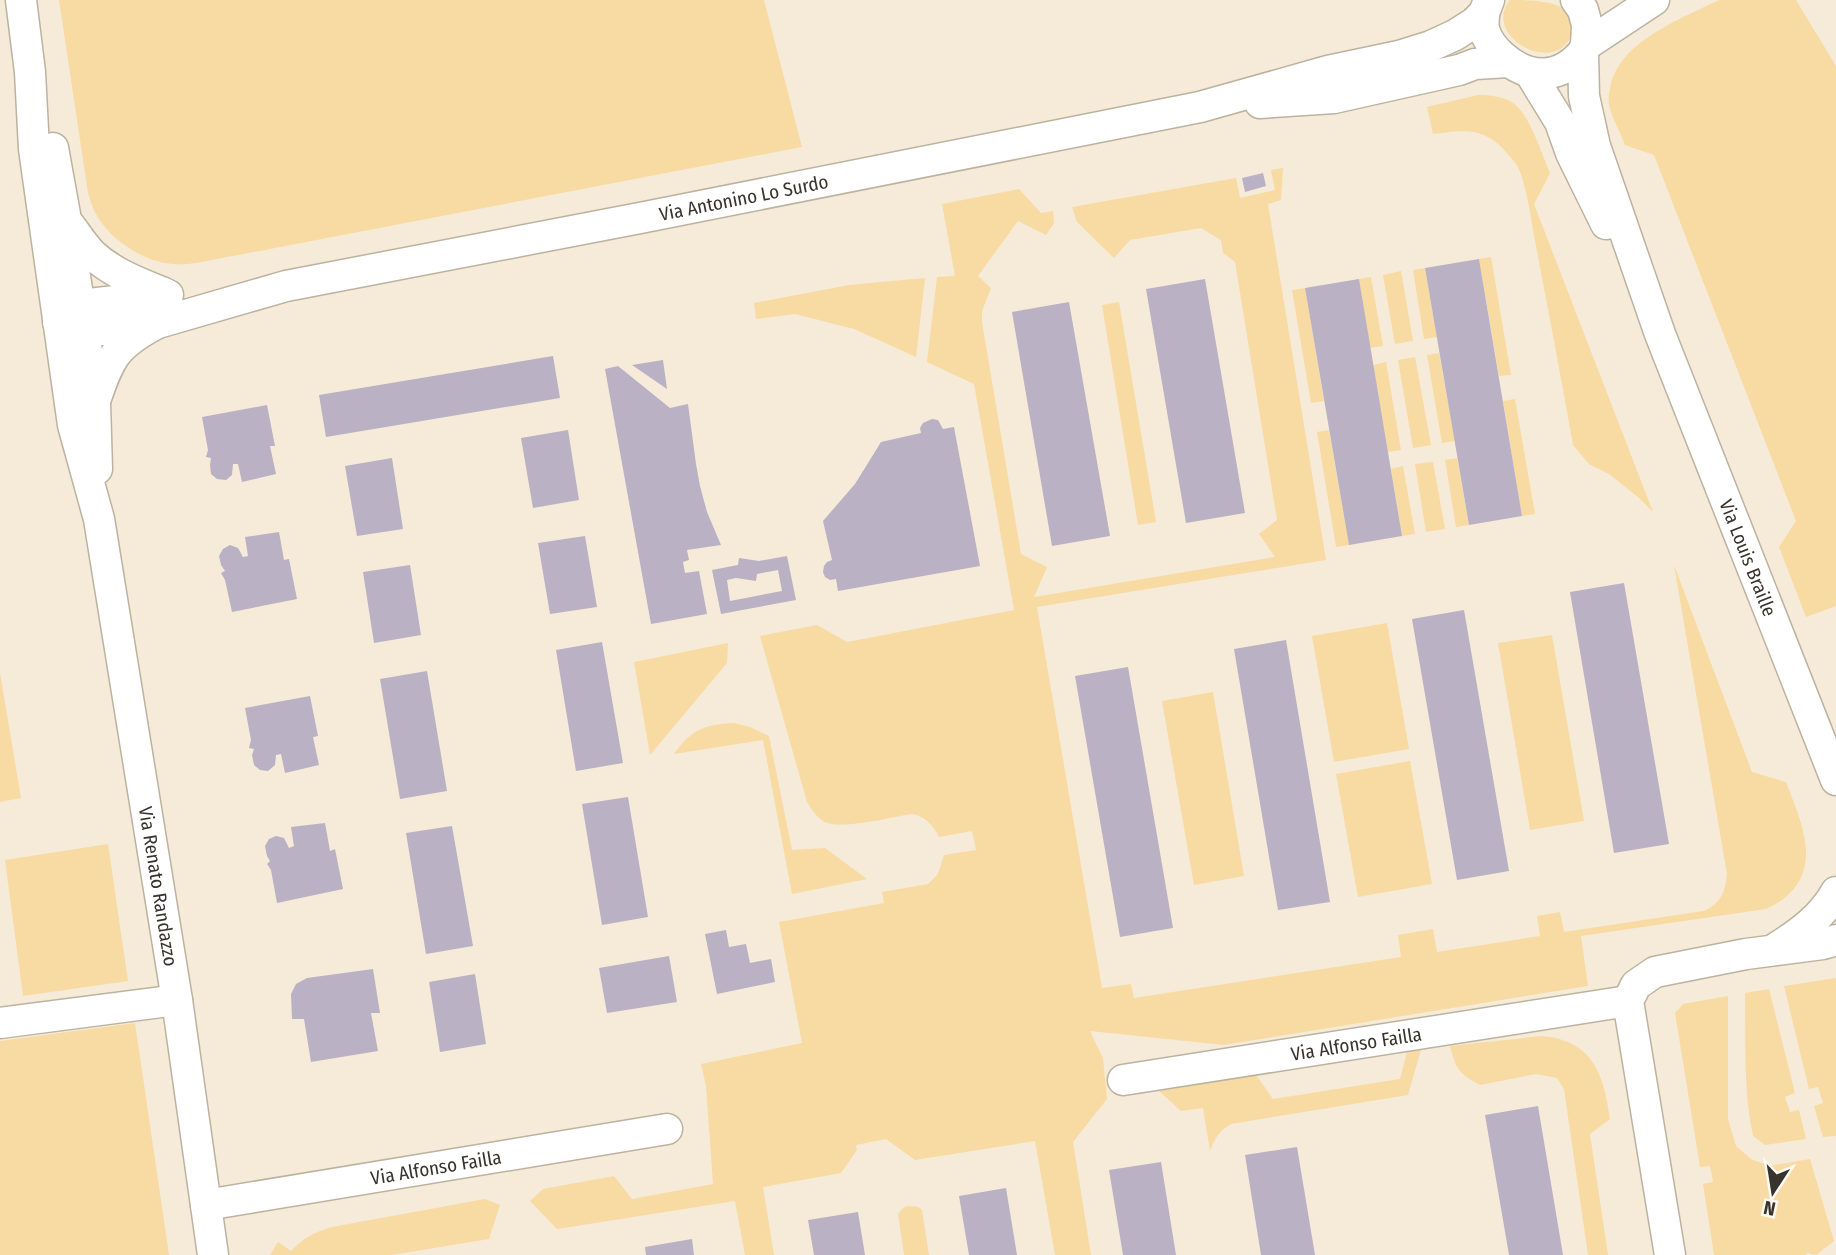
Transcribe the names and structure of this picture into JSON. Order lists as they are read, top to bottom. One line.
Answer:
{"streets":{"street":["Via Antonino Lo Surdo","Via Louis Braille","Via Renato Randazzo","Via Alfonso Failla"]},"crossings":[["Via Renato Randazzo","Via Alfonso Failla"]],"north":"bottom"}
